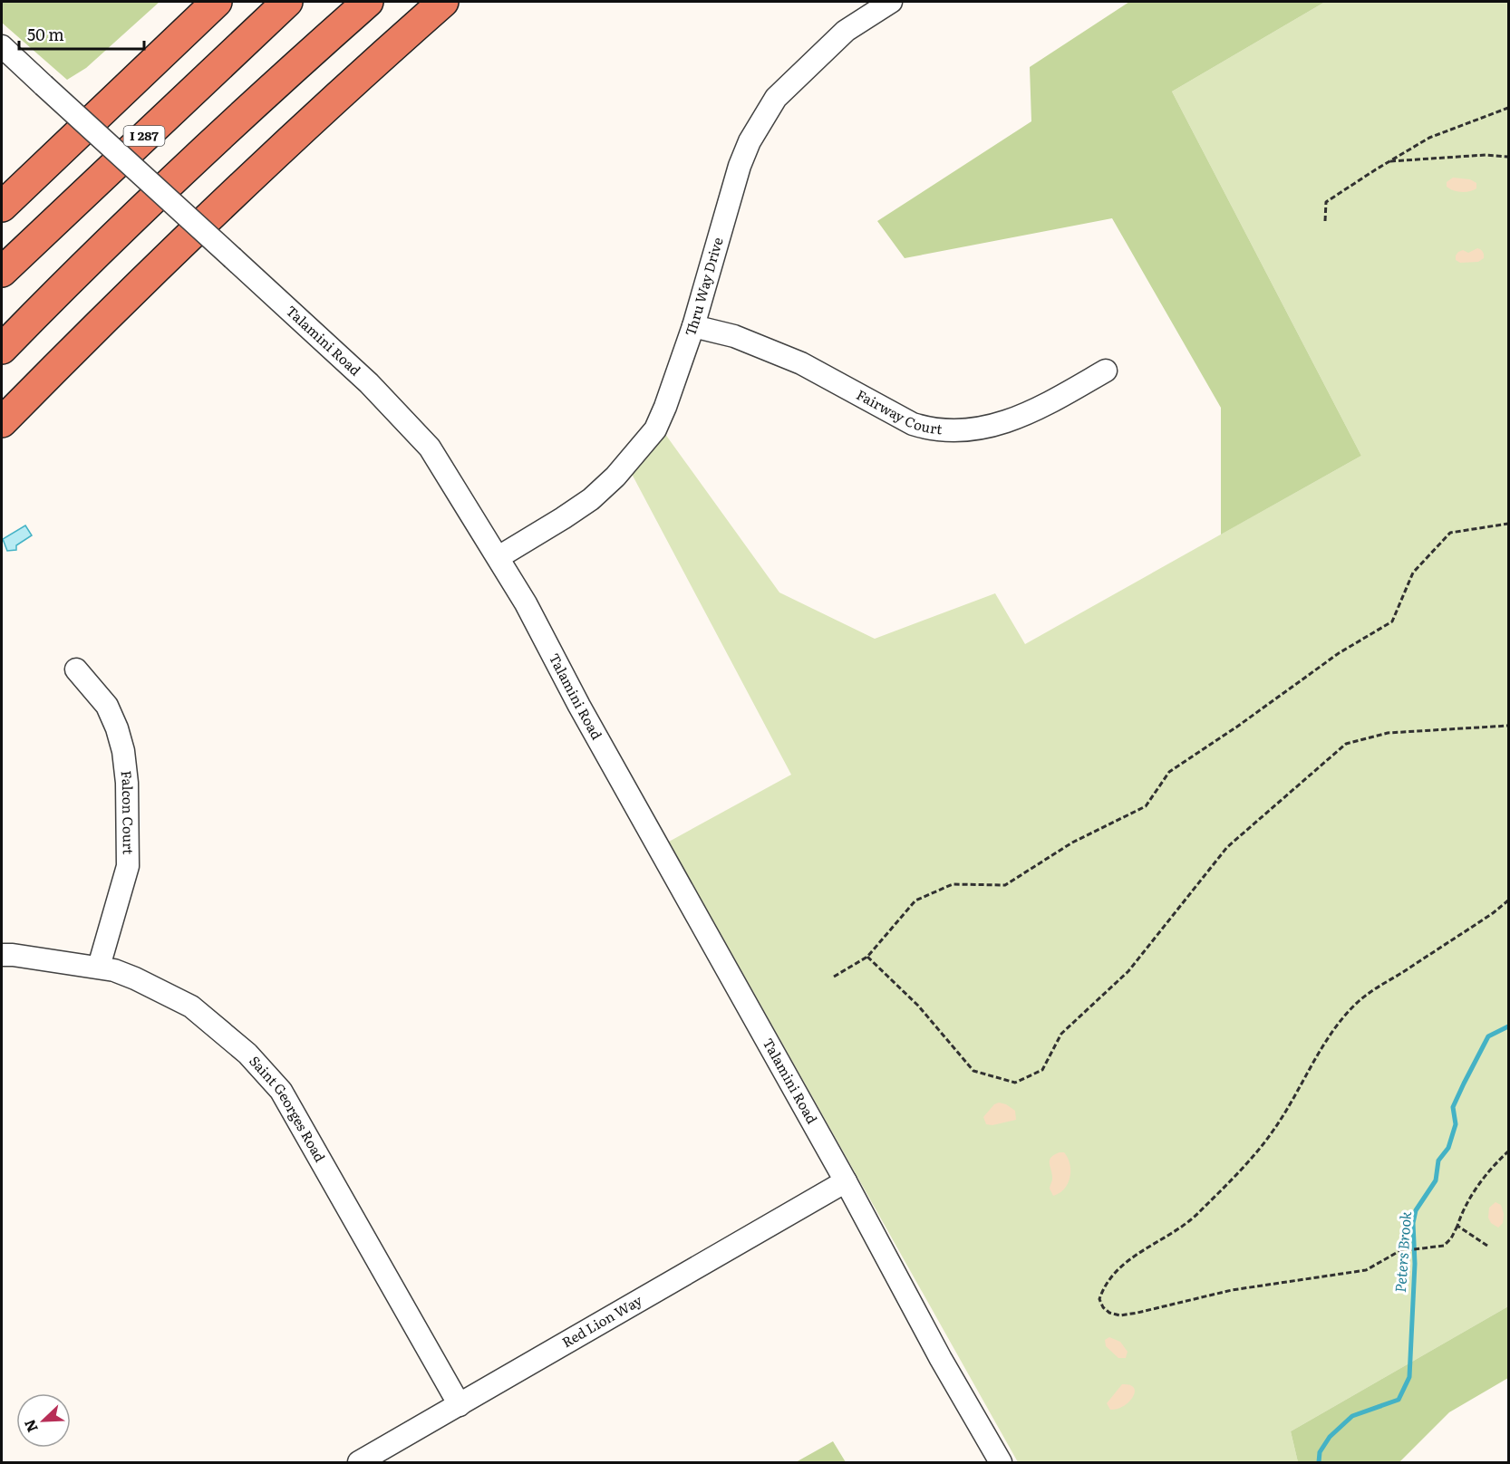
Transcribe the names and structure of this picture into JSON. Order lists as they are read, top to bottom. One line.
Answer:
{"streets":{"highway":["I 287"],"street":["Thru Way Drive","Talamini Road","Fairway Court","Falcon Court","Saint Georges Road","Red Lion Way"]},"crossings":[["Thru Way Drive","Talamini Road"],["Thru Way Drive","Fairway Court"],["Talamini Road","Red Lion Way"],["Falcon Court","Saint Georges Road"],["Saint Georges Road","Red Lion Way"]],"water":["Peters Brook"],"scale_bar":"50 m","north":"bottom left"}
